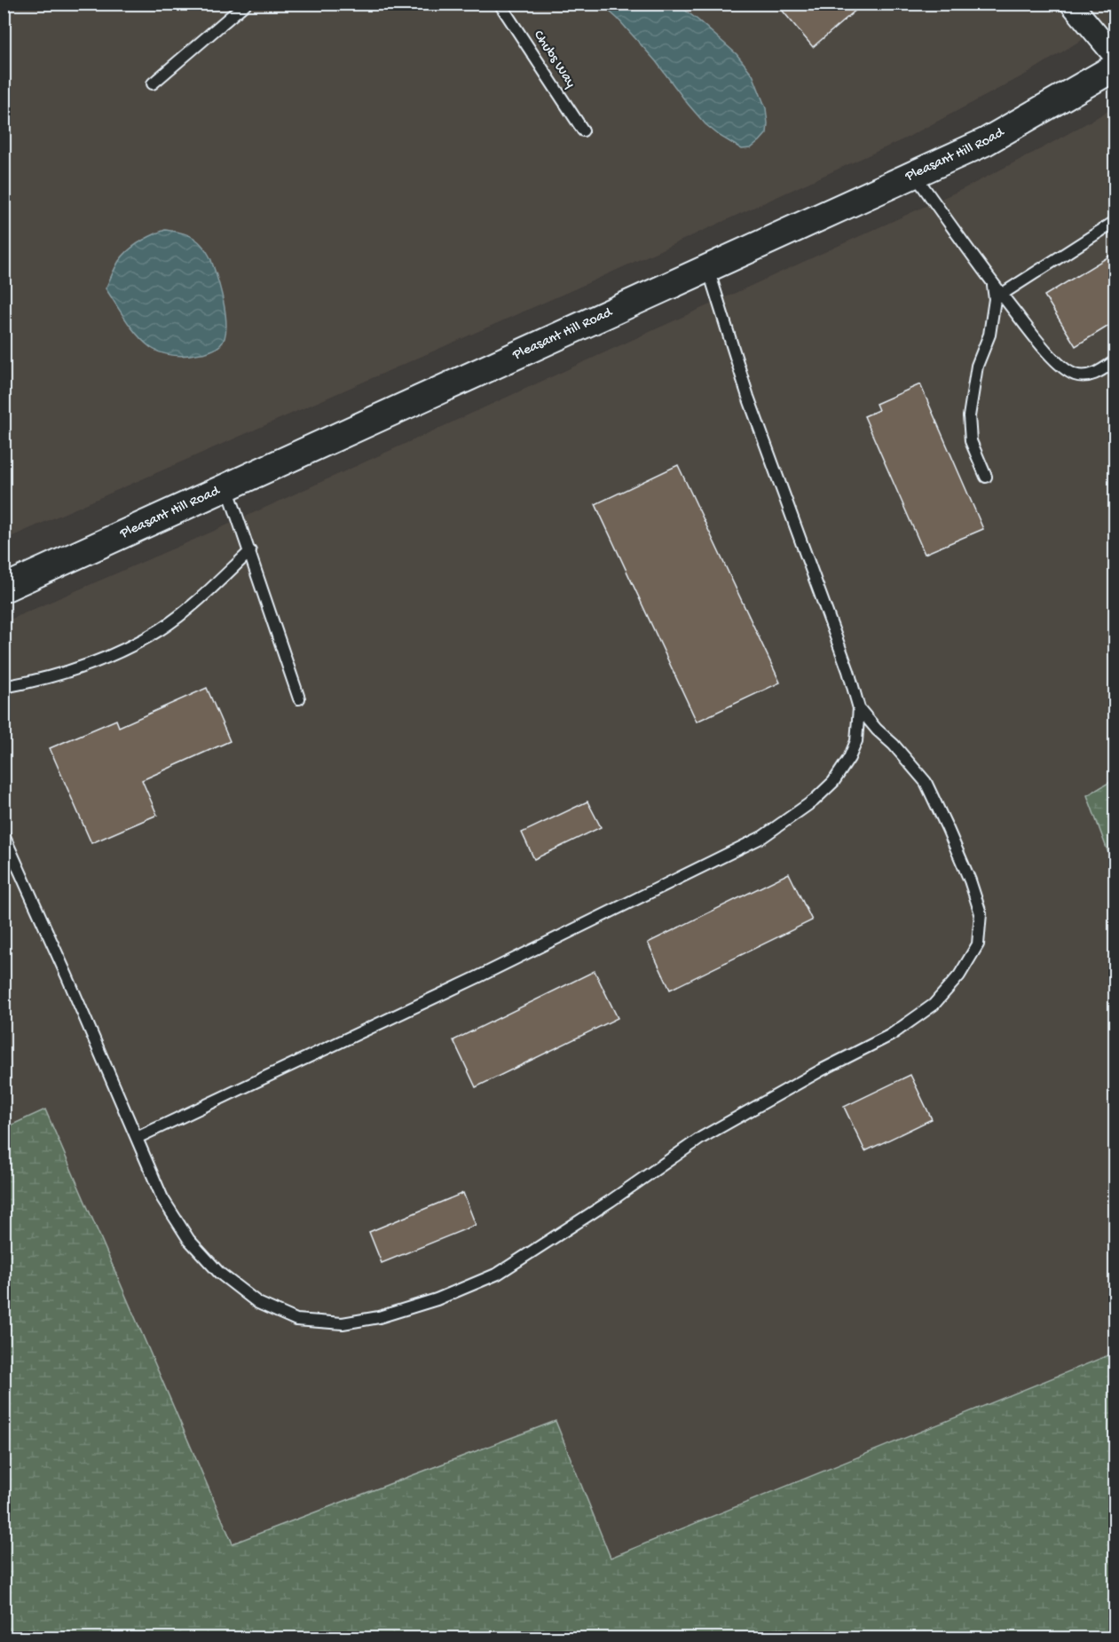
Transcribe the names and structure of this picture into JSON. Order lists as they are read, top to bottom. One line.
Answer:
{"streets":{"street":["Pleasant Hill Road"],"lane":["Chubs Way"]}}
